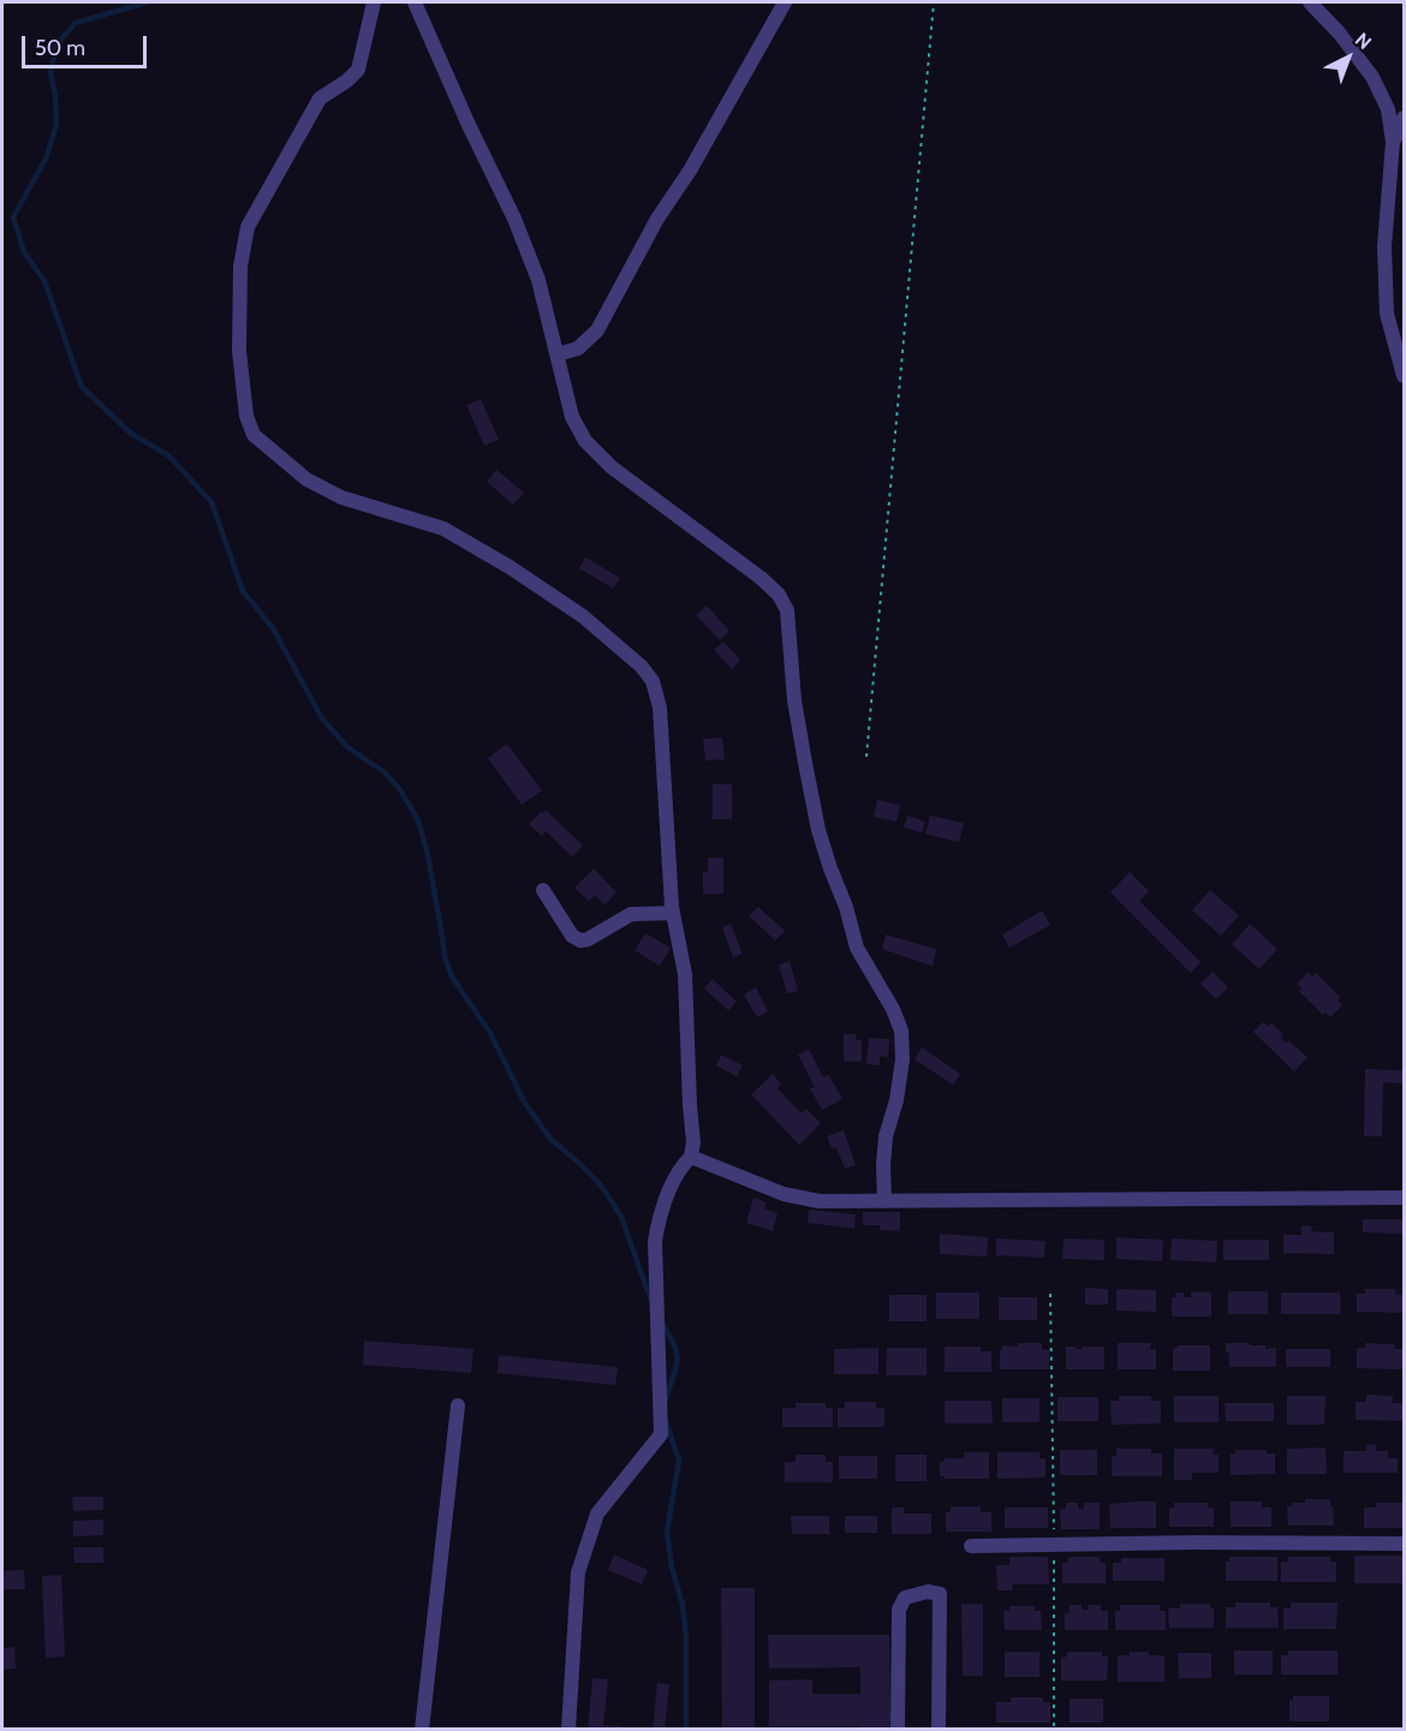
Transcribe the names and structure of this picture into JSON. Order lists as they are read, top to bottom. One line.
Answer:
{"scale_bar":"50 m","north":"top right"}
